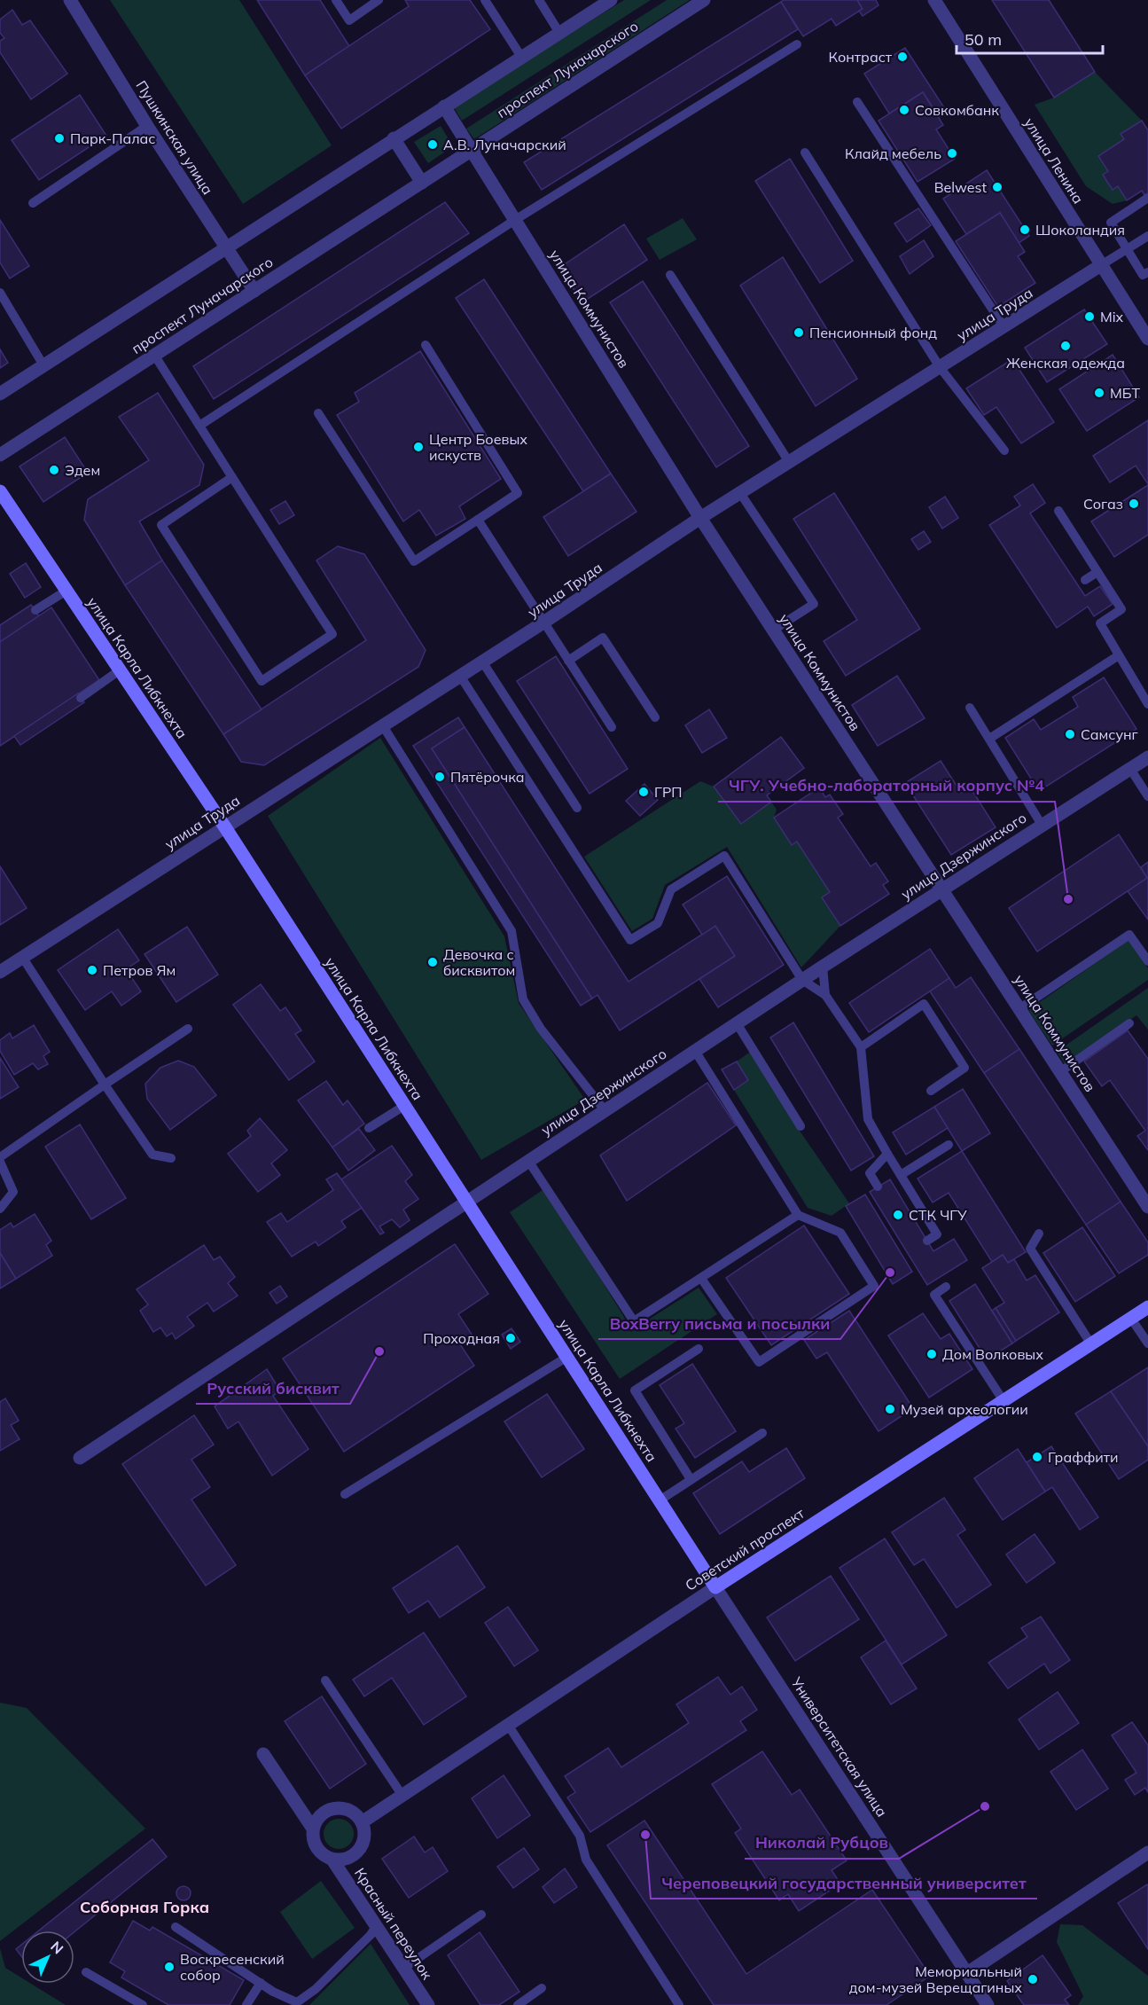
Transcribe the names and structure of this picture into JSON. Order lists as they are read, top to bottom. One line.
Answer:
{"streets":{"main road":["улица Карла Либкнехта","Советский проспект"],"street":["проспект Луначарского","Пушкинская улица","улица Ленина","улица Коммунистов","улица Труда","улица Дзержинского","Университетская улица","Красный переулок"]},"crossings":[["проспект Луначарского","Пушкинская улица"],["проспект Луначарского","улица Коммунистов"],["улица Ленина","улица Труда"],["улица Коммунистов","улица Труда"],["улица Коммунистов","улица Дзержинского"],["улица Труда","улица Карла Либкнехта"],["улица Карла Либкнехта","улица Дзержинского"],["улица Карла Либкнехта","Советский проспект"],["улица Карла Либкнехта","Университетская улица"],["Советский проспект","Университетская улица"],["Советский проспект","Красный переулок"]],"districts":["Соборная Горка"],"places":["Контраст","Совкомбанк","Парк-Палас","А.В. Луначарский","Клайд мебель","Belwest","Шоколандия","Mix","Пенсионный фонд","Женская одежда","МБТ","Центр Боевых искуств","Эдем","Согаз","Самсунг","Пятёрочка","ГРП","ЧГУ. Учебно-лабораторный корпус №4","Девочка с бисквитом","Петров Ям","СТК ЧГУ","BoxBerry письма и посылки","Проходная","Русский бисквит","Дом Волковых","Музей археологии","Граффити","Николай Рубцов","Череповецкий государственный университет","Воскресенский собор","Мемориальный дом-музей Верещагиных"],"scale_bar":"50 m","north":"top right"}
